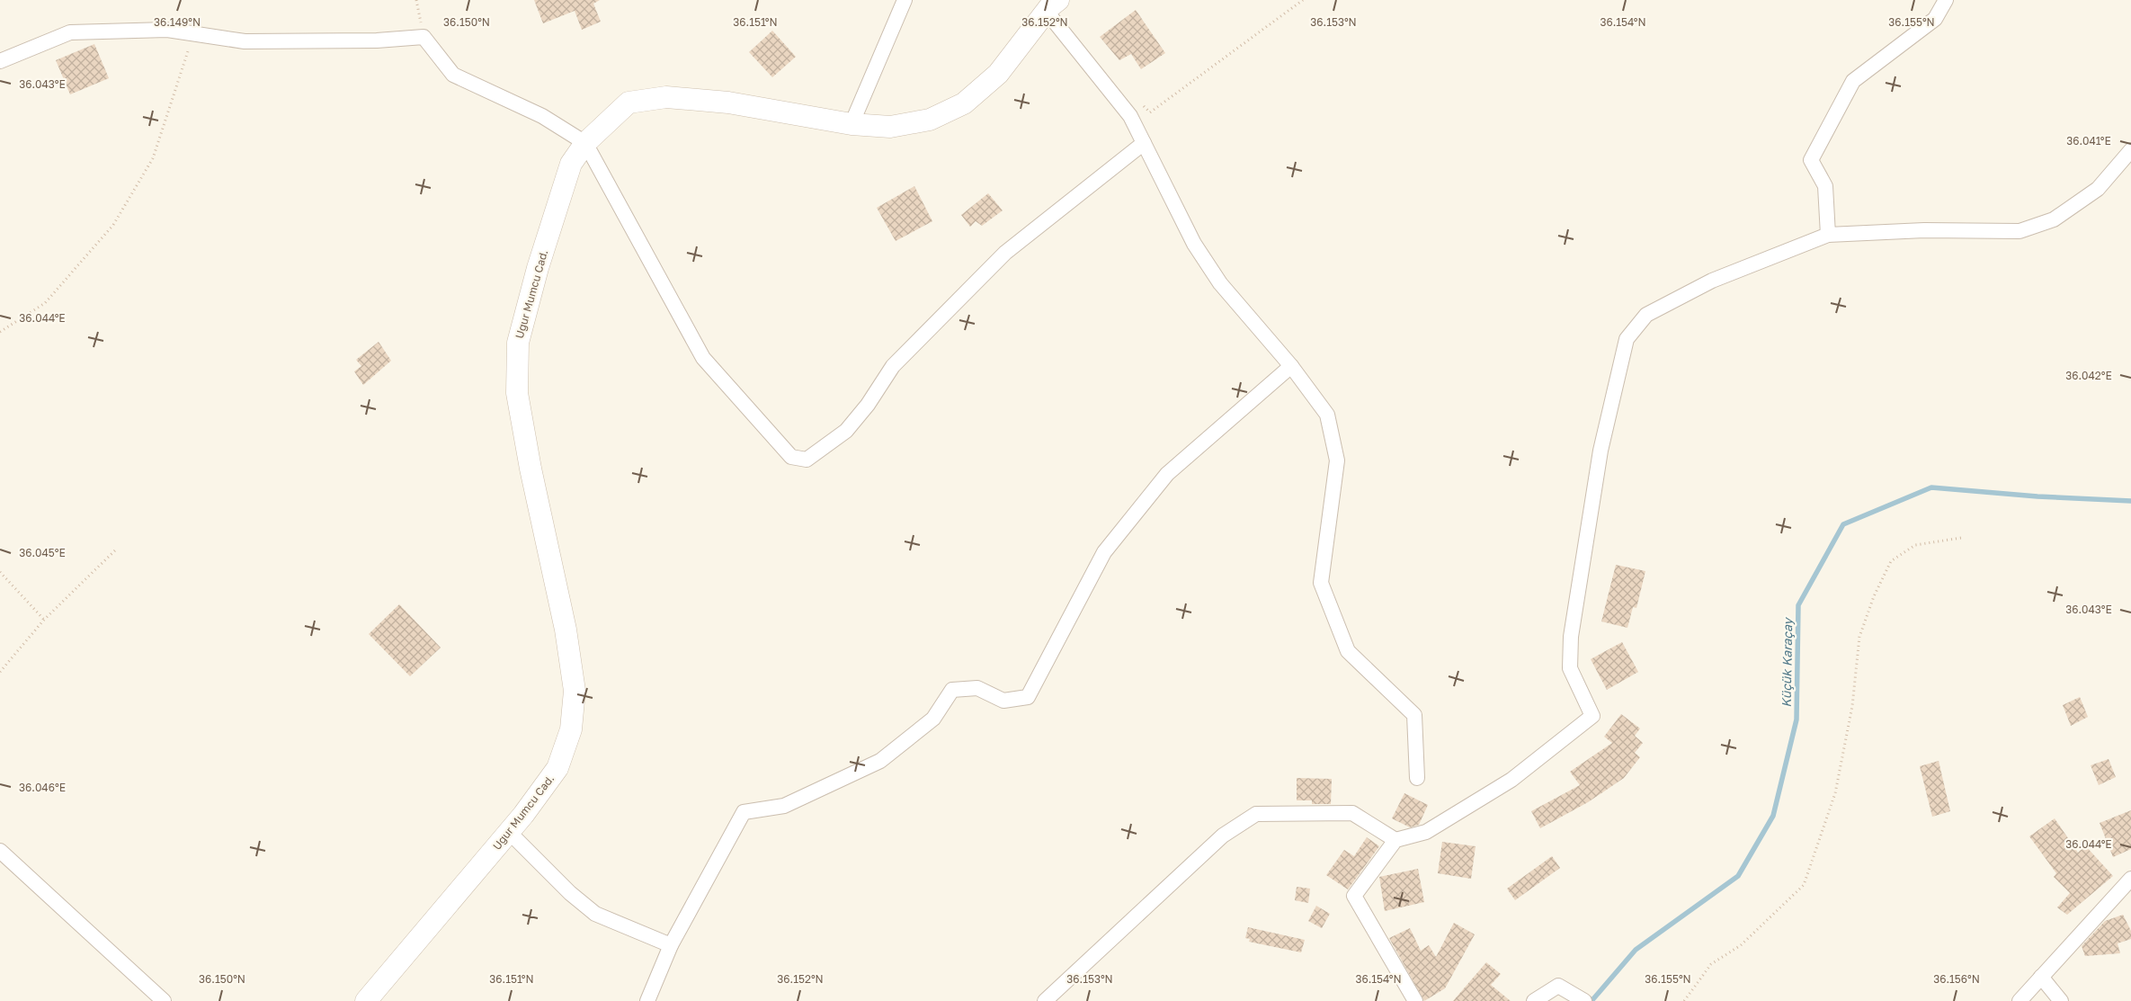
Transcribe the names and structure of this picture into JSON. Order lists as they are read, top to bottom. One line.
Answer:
{"streets":{"street":["Uğur Mumcu Cad."]},"water":["Küçük Karaçay"],"coordinates":["36.149°N","36.150°N","36.151°N","36.152°N","36.153°N","36.154°N","36.155°N","36.043°E","36.041°E","36.044°E","36.042°E","36.045°E","36.046°E","36.156°N"]}
